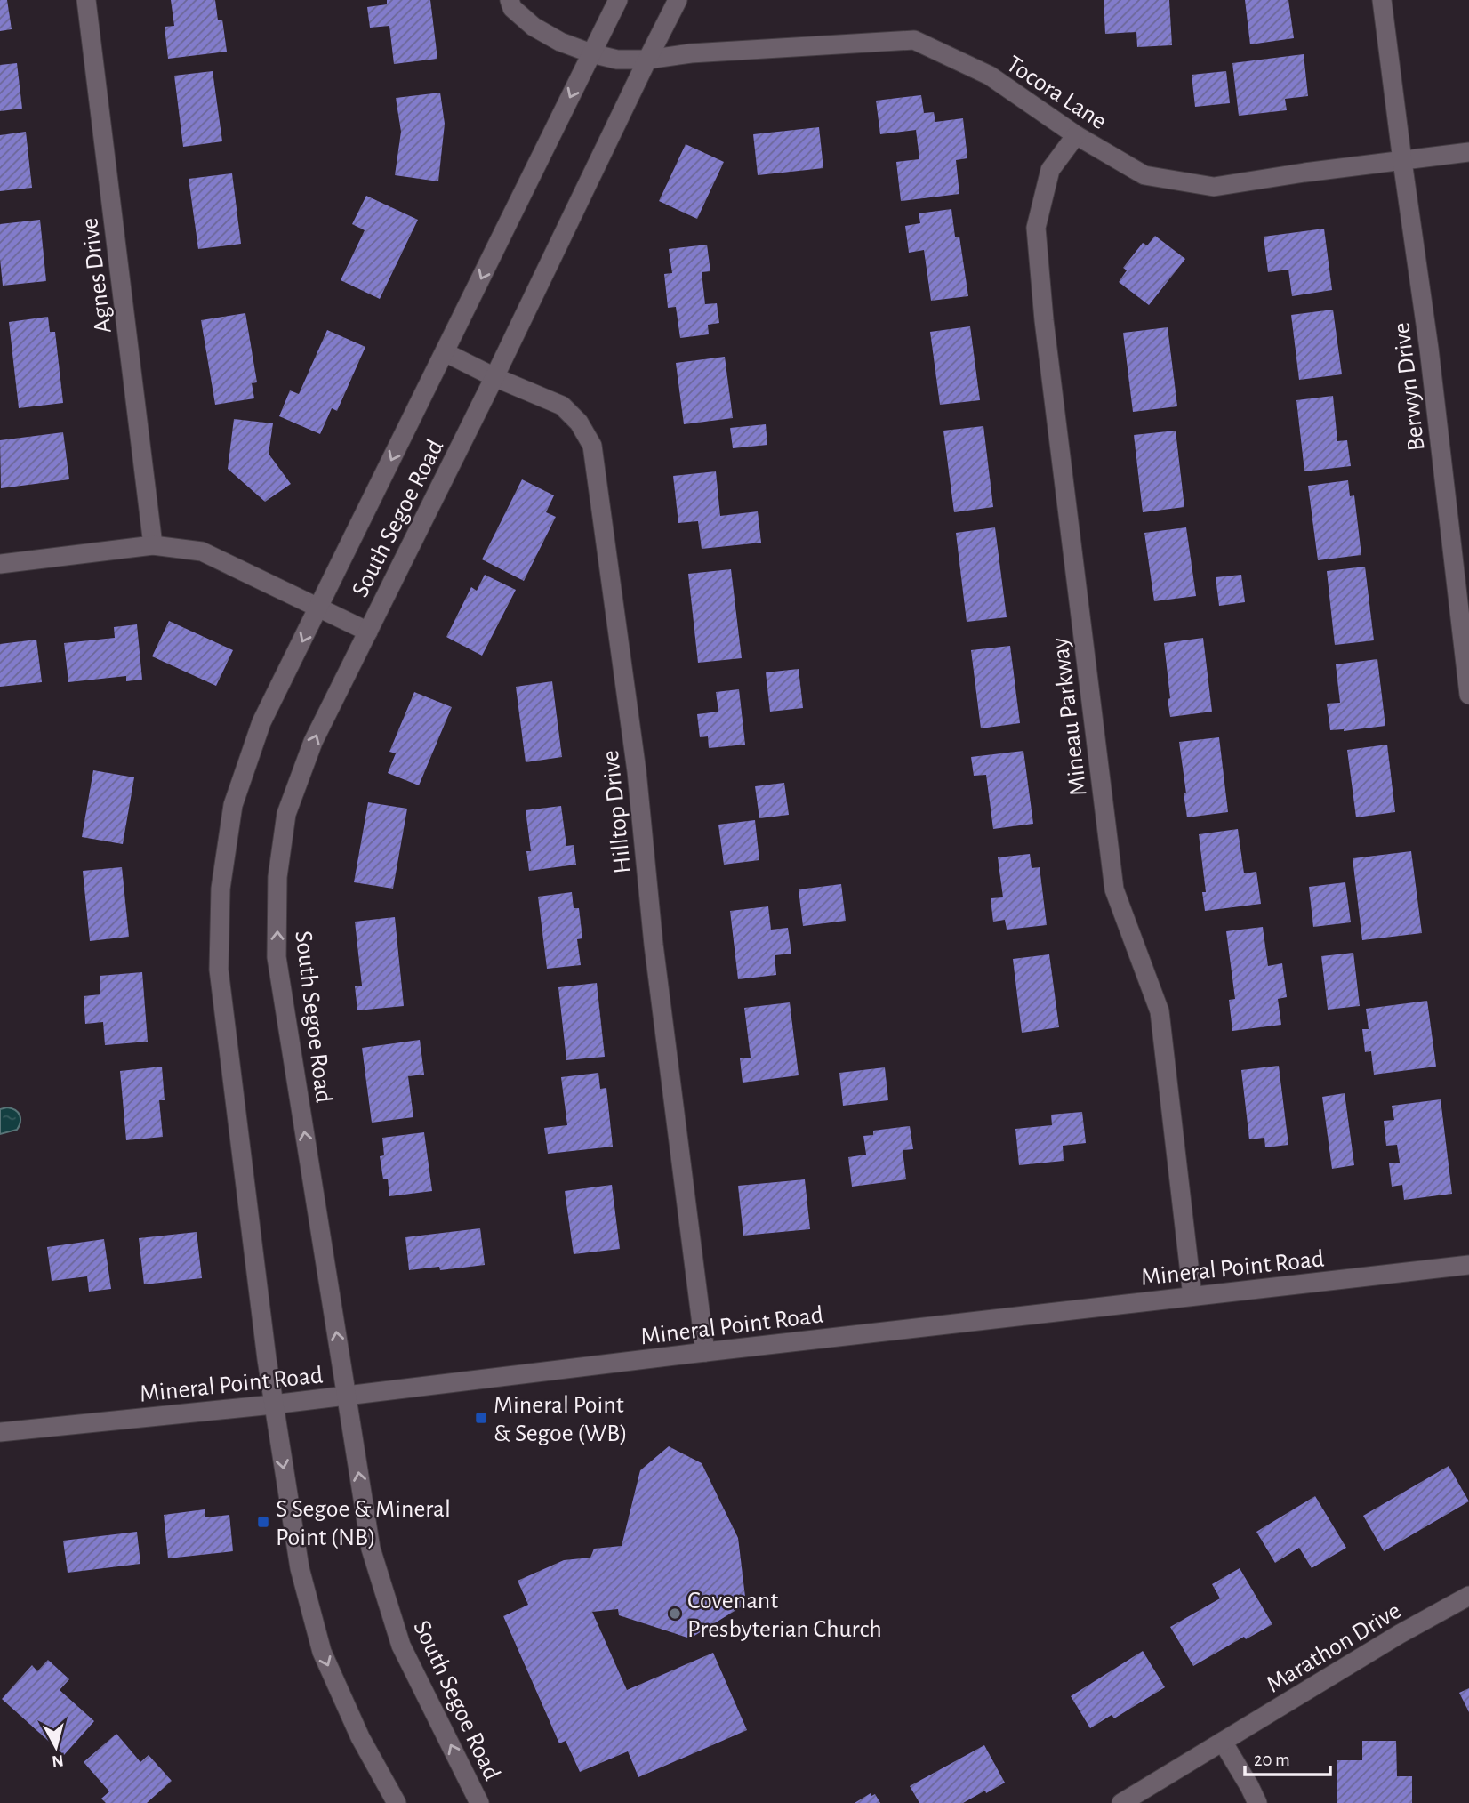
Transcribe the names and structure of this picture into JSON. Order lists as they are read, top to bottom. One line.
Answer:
{"streets":{"street":["Tocora Lane","Agnes Drive","Berwyn Drive","South Segoe Road","Mineau Parkway","Hilltop Drive","Mineral Point Road","Marathon Drive"]},"crossings":[["Tocora Lane","Berwyn Drive"],["Tocora Lane","South Segoe Road"],["Tocora Lane","Mineau Parkway"],["South Segoe Road","Hilltop Drive"],["South Segoe Road","Mineral Point Road"],["Mineau Parkway","Mineral Point Road"],["Hilltop Drive","Mineral Point Road"]],"places":{"transit":["Mineral Point & Segoe (WB)","S Segoe & Mineral Point (NB)"],"other":["Covenant Presbyterian Church"]},"scale_bar":"20 m","north":"bottom"}
